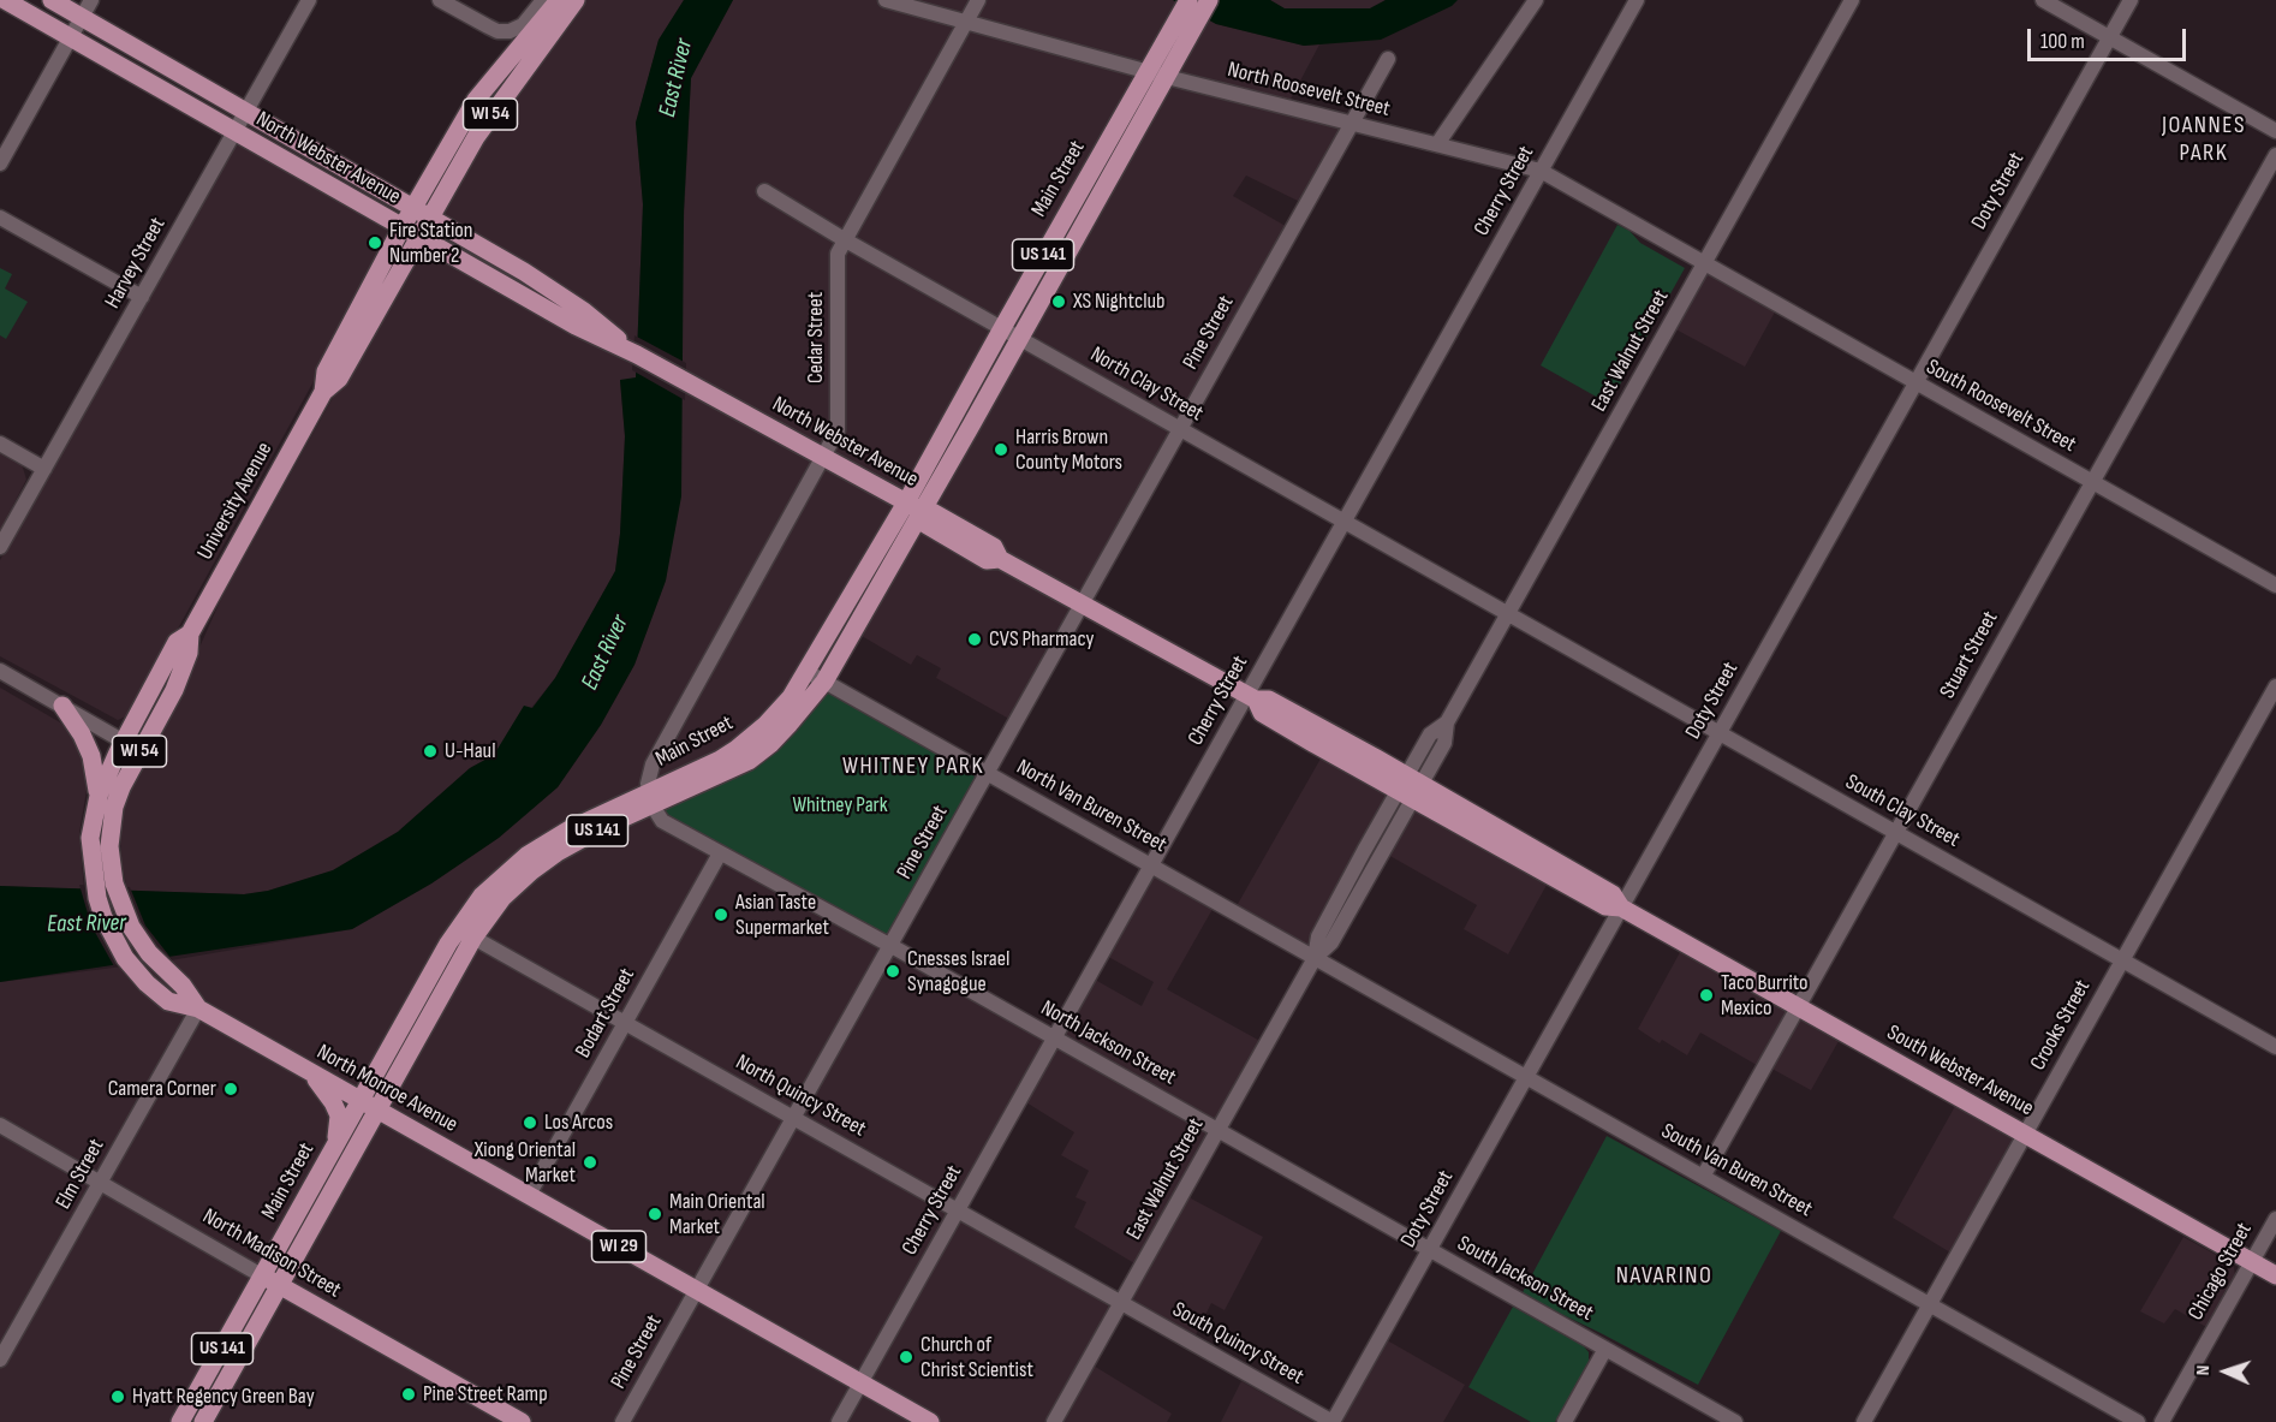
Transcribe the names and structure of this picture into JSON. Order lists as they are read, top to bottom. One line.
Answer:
{"streets":{"main road":["WI 54","North Webster Avenue","Main Street","US 141","University Avenue","South Webster Avenue","North Monroe Avenue","WI 29","North Madison Street"],"street":["North Roosevelt Street","Cherry Street","Doty Street","Harvey Street","Pine Street","Cedar Street","East Walnut Street","North Clay Street","South Roosevelt Street","Stuart Street","North Van Buren Street","South Clay Street","Bodart Street","Crooks Street","North Jackson Street","North Quincy Street","South Van Buren Street","Elm Street","Chicago Street","South Jackson Street","South Quincy Street"]},"crossings":[["North Roosevelt Street","Main Street"],["North Roosevelt Street","Cherry Street"],["North Roosevelt Street","Pine Street"],["North Roosevelt Street","Cedar Street"],["North Roosevelt Street","East Walnut Street"],["North Roosevelt Street","South Roosevelt Street"],["North Webster Avenue","Main Street"],["North Webster Avenue","Cherry Street"],["North Webster Avenue","Harvey Street"],["North Webster Avenue","Pine Street"],["North Webster Avenue","Cedar Street"],["North Webster Avenue","East Walnut Street"],["North Webster Avenue","University Avenue"],["North Webster Avenue","South Webster Avenue"],["Main Street","Cedar Street"],["Main Street","North Clay Street"],["Main Street","North Van Buren Street"],["Main Street","North Jackson Street"],["Main Street","North Monroe Avenue"],["Main Street","North Quincy Street"],["Main Street","North Madison Street"],["Cherry Street","North Clay Street"],["Cherry Street","North Van Buren Street"],["Cherry Street","North Jackson Street"],["Cherry Street","North Monroe Avenue"],["Cherry Street","North Quincy Street"],["Doty Street","South Roosevelt Street"],["Doty Street","South Clay Street"],["Doty Street","South Webster Avenue"],["Doty Street","South Van Buren Street"],["Doty Street","South Jackson Street"],["Doty Street","South Quincy Street"],["Pine Street","North Clay Street"],["Pine Street","North Van Buren Street"],["Pine Street","North Jackson Street"],["Pine Street","North Monroe Avenue"],["Pine Street","North Quincy Street"],["Cedar Street","North Clay Street"],["Cedar Street","North Jackson Street"],["East Walnut Street","North Clay Street"],["East Walnut Street","South Roosevelt Street"],["East Walnut Street","North Van Buren Street"],["East Walnut Street","South Clay Street"],["East Walnut Street","North Jackson Street"],["East Walnut Street","South Webster Avenue"],["East Walnut Street","North Quincy Street"],["East Walnut Street","South Van Buren Street"],["East Walnut Street","South Jackson Street"],["East Walnut Street","South Quincy Street"],["North Clay Street","South Clay Street"],["South Roosevelt Street","Stuart Street"],["University Avenue","North Monroe Avenue"],["University Avenue","Elm Street"],["Stuart Street","South Clay Street"],["Stuart Street","South Webster Avenue"],["Stuart Street","South Van Buren Street"],["North Van Buren Street","South Van Buren Street"],["South Clay Street","Crooks Street"],["Bodart Street","North Jackson Street"],["Bodart Street","North Monroe Avenue"],["Bodart Street","North Quincy Street"],["Crooks Street","South Webster Avenue"],["Crooks Street","South Van Buren Street"],["North Jackson Street","South Jackson Street"],["South Webster Avenue","Chicago Street"],["North Monroe Avenue","Elm Street"],["North Quincy Street","South Quincy Street"],["Elm Street","North Madison Street"]],"districts":["JOANNES PARK","WHITNEY PARK","NAVARINO"],"water":["East River"],"parks":["Whitney Park"],"places":["Fire Station Number 2","XS Nightclub","Harris Brown County Motors","CVS Pharmacy","U-Haul","Asian Taste Supermarket","Cnesses Israel Synagogue","Taco Burrito Mexico","Camera Corner","Los Arcos","Xiong Oriental Market","Main Oriental Market","Church of Christ Scientist","Pine Street Ramp","Hyatt Regency Green Bay"],"scale_bar":"100 m","north":"left"}
